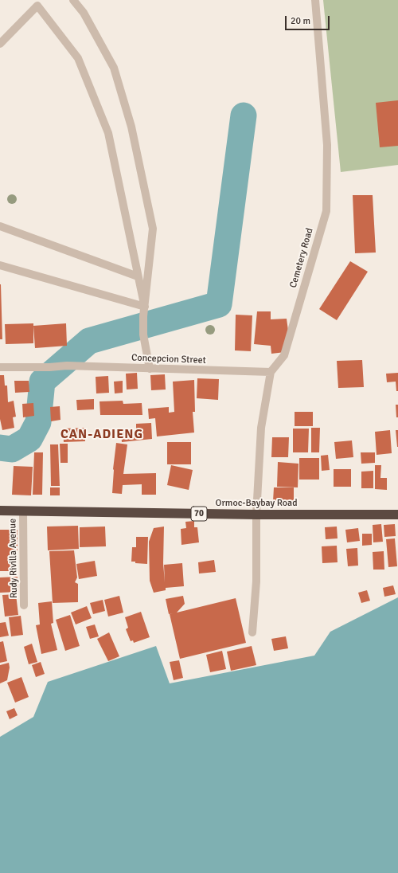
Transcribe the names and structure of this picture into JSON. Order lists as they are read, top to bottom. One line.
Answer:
{"streets":{"highway":["Ormoc-Baybay Road","70"],"street":["Cemetery Road","Concepcion Street","Rudy Rivilla Avenue"]},"crossings":[["Cemetery Road","Concepcion Street"],["Cemetery Road","Ormoc-Baybay Road"],["Ormoc-Baybay Road","Rudy Rivilla Avenue"]],"districts":["CAN-ADIENG"],"scale_bar":"20 m"}
